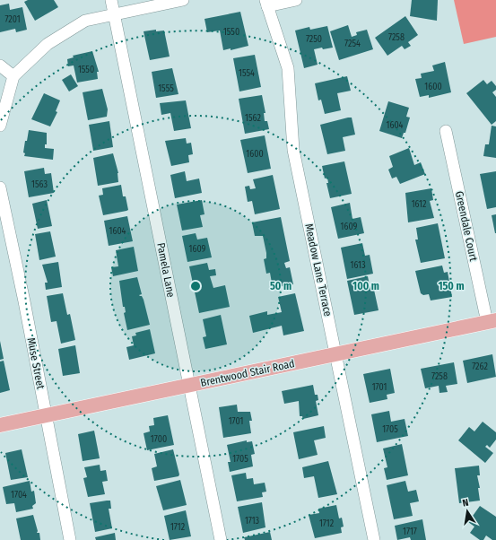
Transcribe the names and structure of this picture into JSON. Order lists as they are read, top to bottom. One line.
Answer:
{"streets":{"main road":["Brentwood Stair Road"],"street":["Greendale Court","Pamela Lane","Meadow Lane Terrace","Muse Street"]},"crossings":[["Greendale Court","Brentwood Stair Road"],["Pamela Lane","Brentwood Stair Road"],["Meadow Lane Terrace","Brentwood Stair Road"],["Muse Street","Brentwood Stair Road"]],"house_numbers":["7201","1550","7258","7250","7254","1550","1554","1600","1555","1562","1604","1600","1563","1612","1609","1604","1609","1613","7262","7258","1701","1701","1705","1700","1705","1704","1713","1712","1712","1717"],"north":"top","rings":["50 m","100 m","150 m"]}
